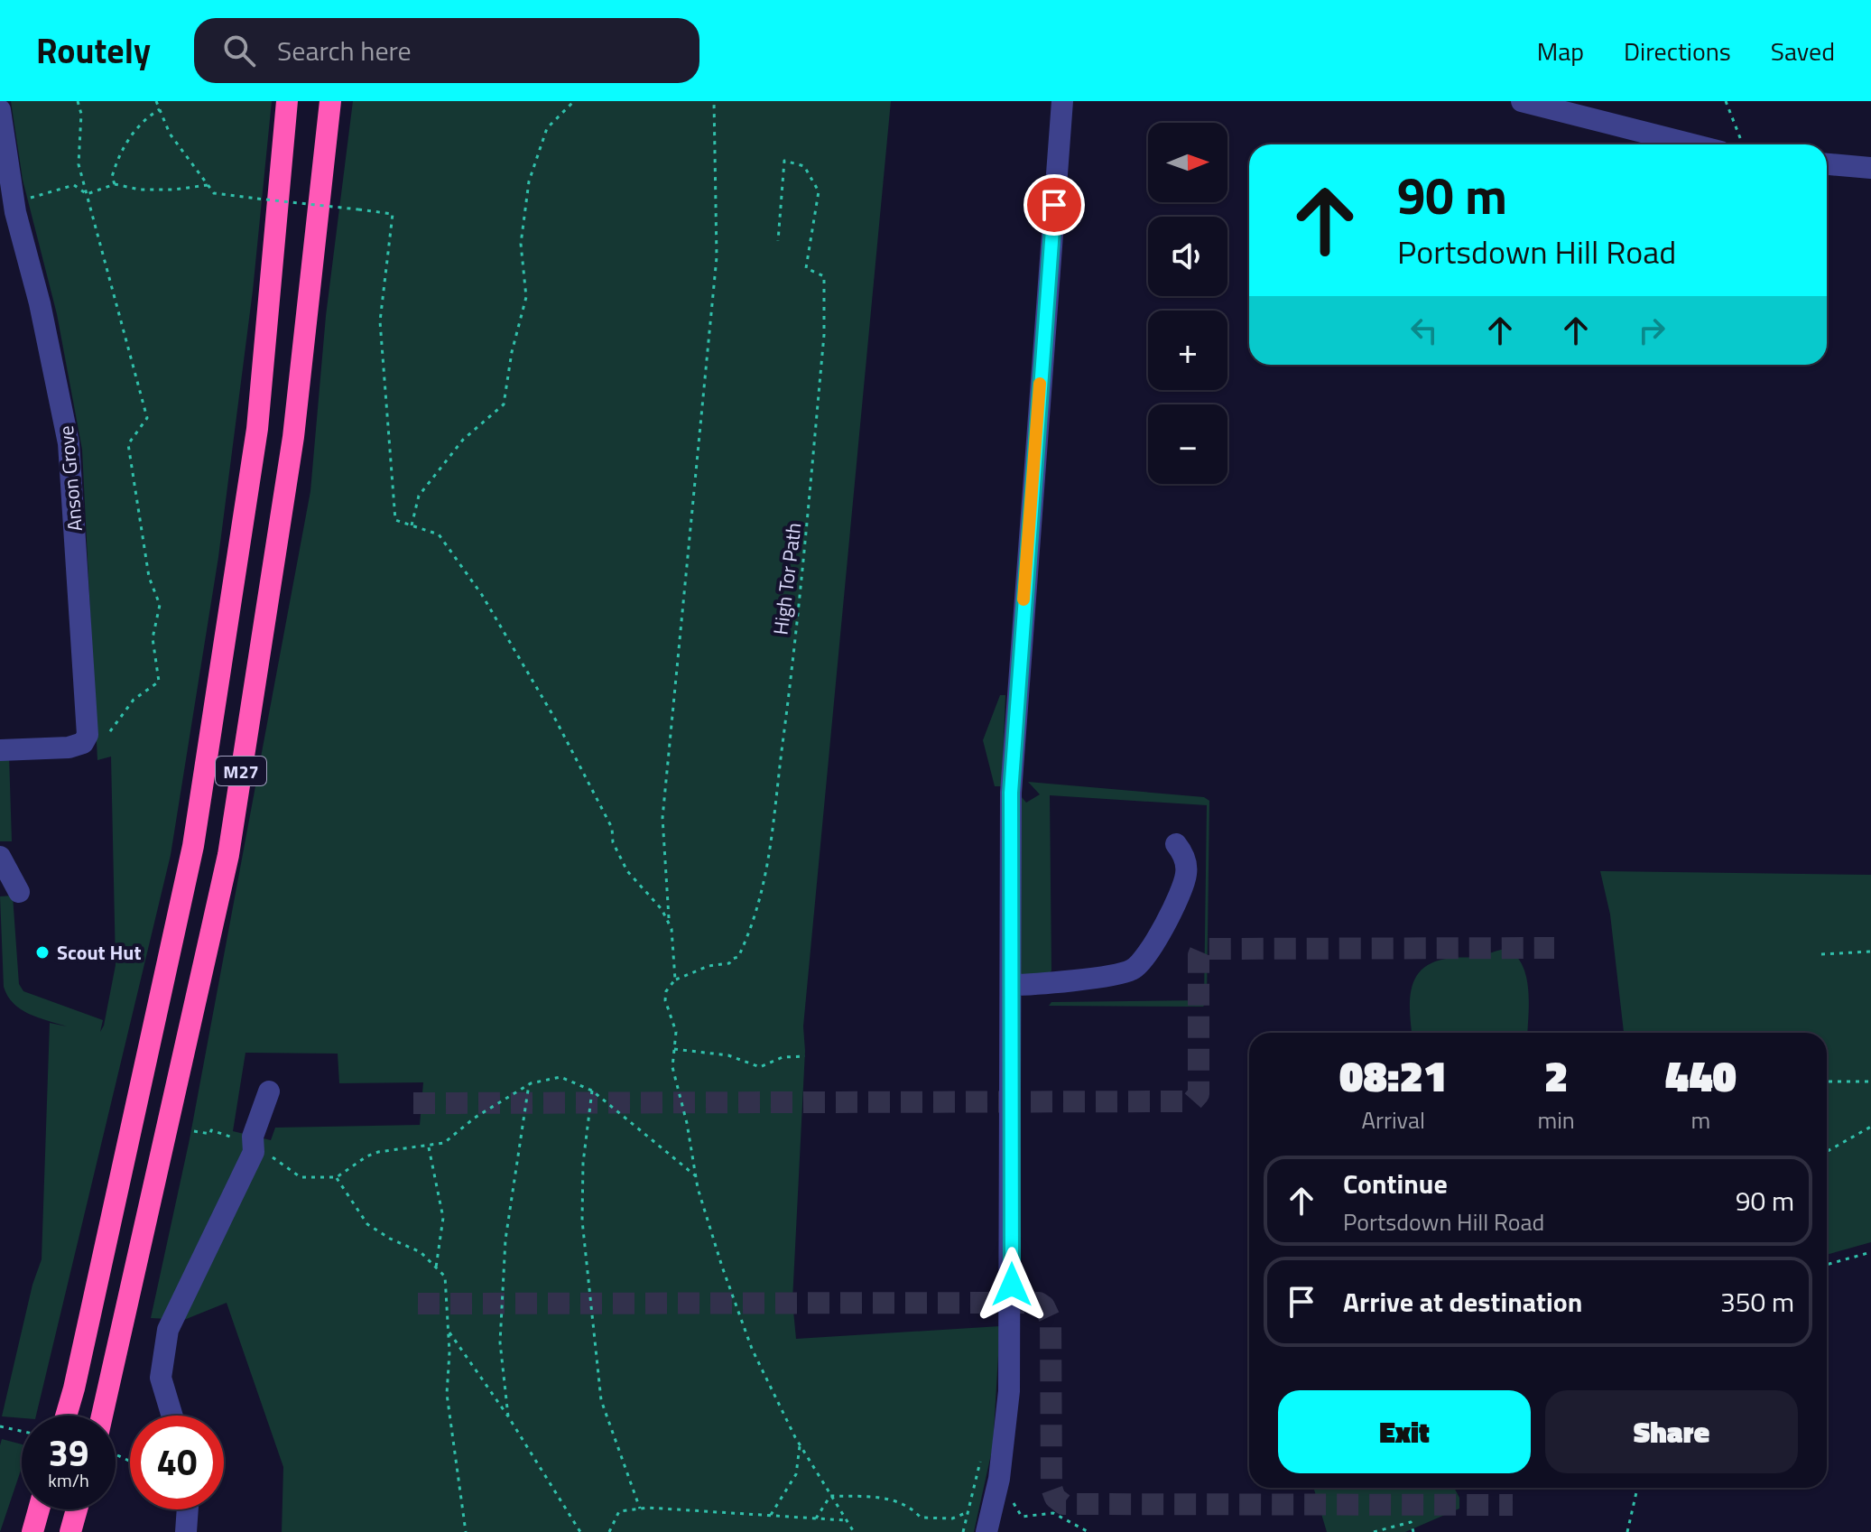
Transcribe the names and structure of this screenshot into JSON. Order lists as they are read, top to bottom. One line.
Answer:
{"streets":{"highway":["M27"],"street":["Anson Grove"],"path":["High Tor Path"]},"places":["Scout Hut"],"north":"right","page":{"header":"Routely","search":"Search here","nav":["Map","Directions","Saved"],"map_buttons":["+","−"],"turn":["90 m","Portsdown Hill Road"],"eta":["08:21","Arrival","2","min","440","m"],"list":[{"name":"Continue","note":"Portsdown Hill Road","value":"90 m"},{"name":"Arrive at destination","value":"350 m"}],"buttons":["Exit","Share"],"speed":"39 km/h","limit":"40"}}
